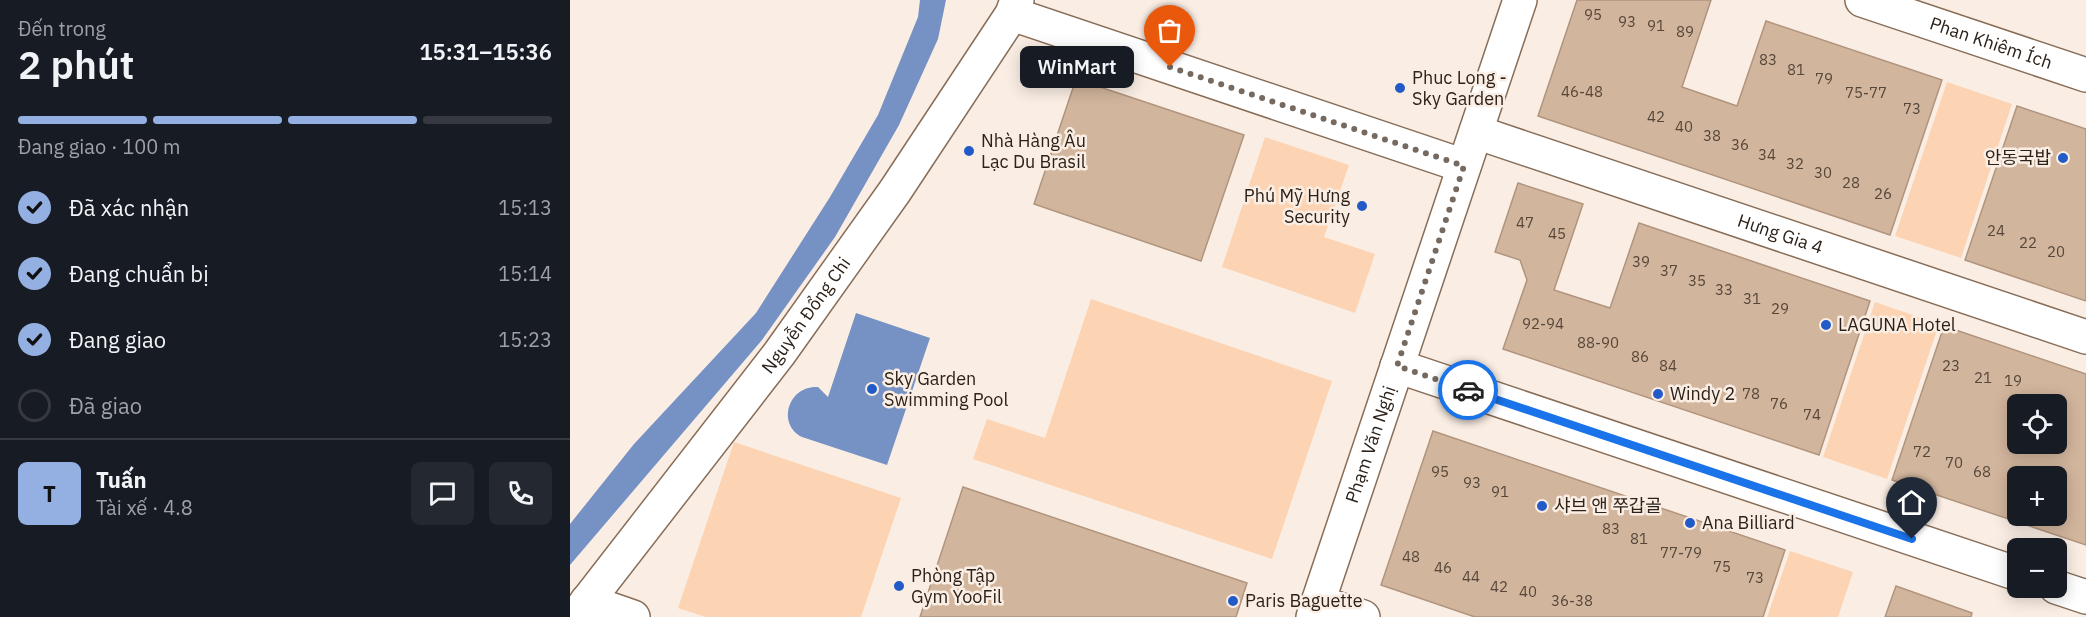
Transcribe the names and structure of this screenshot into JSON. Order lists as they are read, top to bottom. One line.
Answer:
{"streets":{"street":["Phan Khiêm Ích","Hưng Gia 4","Nguyễn Đổng Chi","Phạm Văn Nghị"]},"crossings":[["Hưng Gia 4","Phạm Văn Nghị"]],"places":["WinMart","Phuc Long - Sky Garden","Nhà Hàng Âu Lạc Du Brasil","안동국밥","Phú Mỹ Hưng Security","LAGUNA Hotel","Sky Garden Swimming Pool","Windy 2","샤브 앤 쭈갑골","Ana Billiard","Phòng Tập Gym YooFil","Paris Baguette"],"house_numbers":["95","93","91","89","83","81","79","46-48","75-77","73","42","40","38","36","34","32","30","28","26","47","24","45","22","20","39","37","35","33","31","29","92-94","88-90","86","84","23","21","19","78","76","74","72","70","95","68","93","91","83","81","77-79","48","75","46","44","73","42","40","36-38"],"page":{"heading":["2 phút","Đến trong","15:31–15:36"],"panel":["Tuấn","Tài xế · 4.8"],"bubble":"WinMart","bar":"Đang giao · 100 m","list":[["Đã xác nhận","15:13"],["Đang chuẩn bị","15:14"],["Đang giao","15:23"],"Đã giao"],"map_buttons":["+","−"],"round":"T"}}
